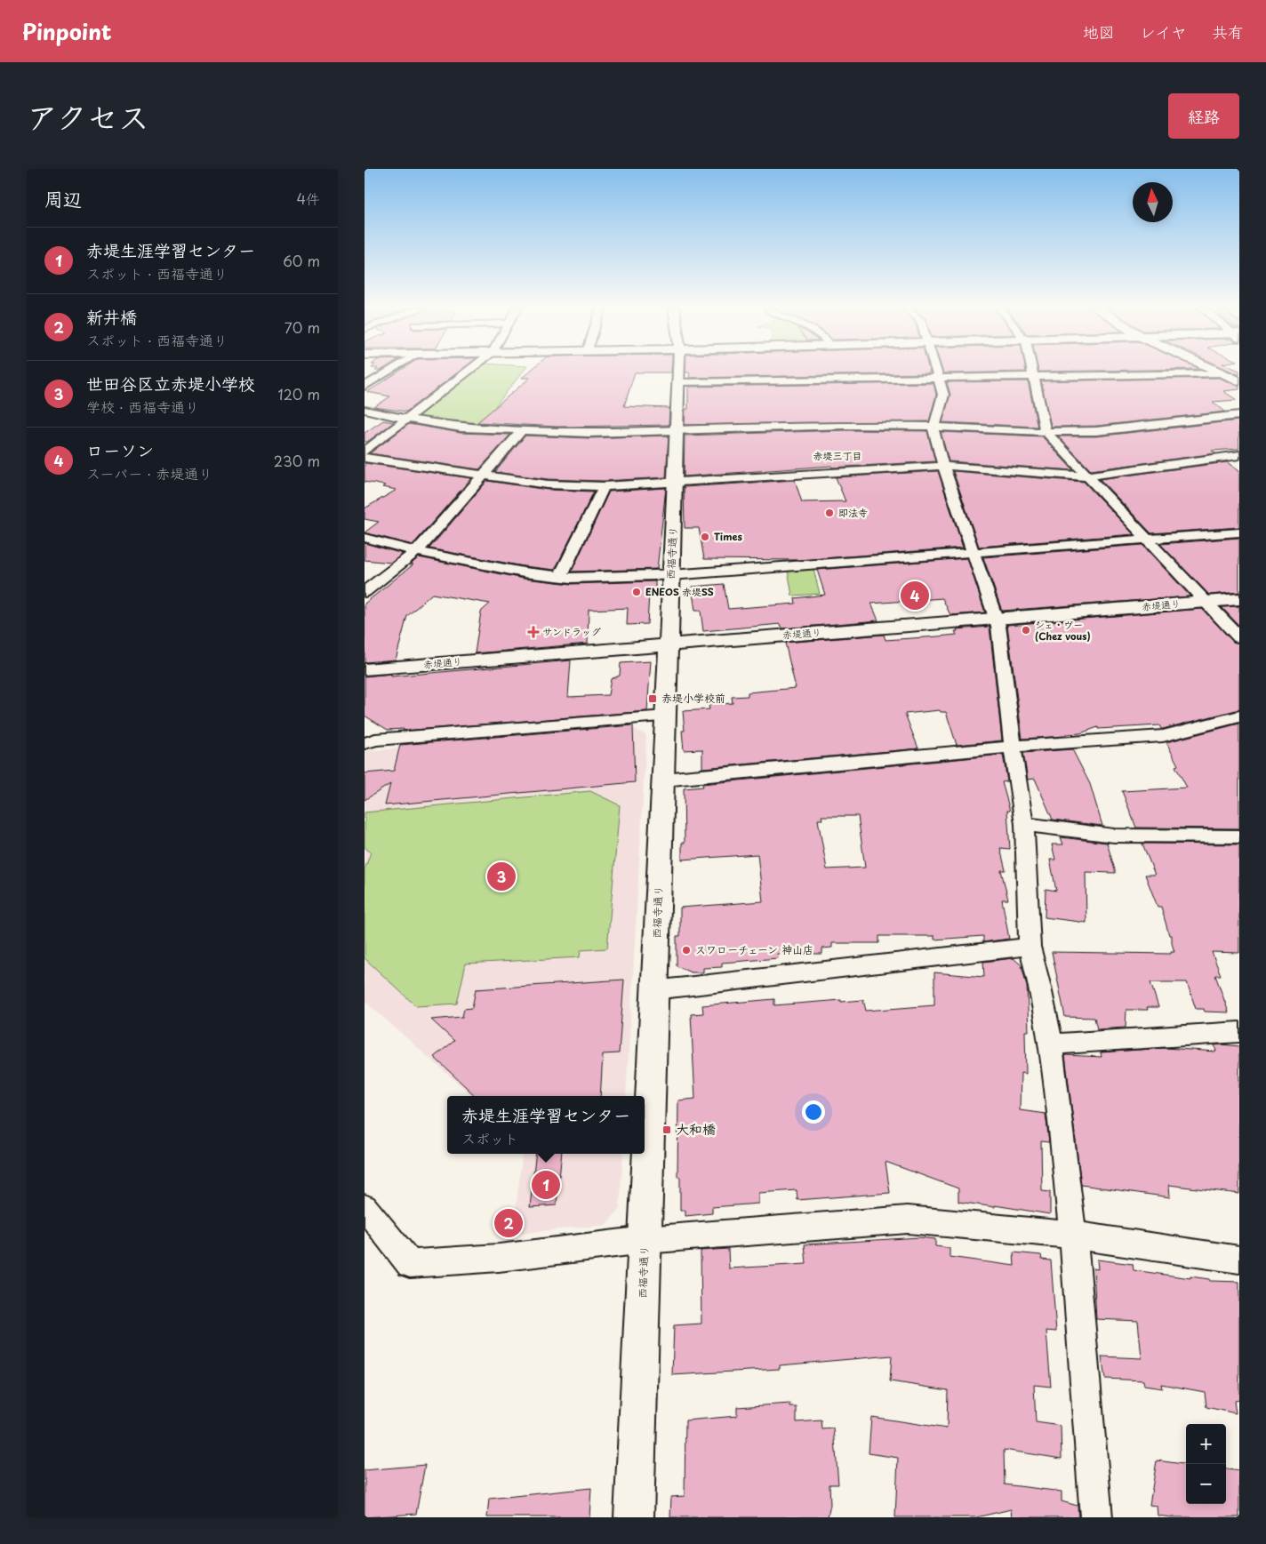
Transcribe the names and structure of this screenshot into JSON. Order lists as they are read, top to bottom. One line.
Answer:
{"streets":{"street":["西福寺通り","赤堤通り"]},"crossings":[["西福寺通り","赤堤通り"]],"districts":["赤堤三丁目"],"places":{"other":["即法寺","Times","ENEOS 赤堤SS","シェ・ヴー (Chez vous)","スワローチェーン 神山店"],"health":["サンドラッグ"],"transit":["赤堤小学校前","大和橋"]},"north":"top","page":{"header":"Pinpoint","nav":["地図","レイヤ","共有"],"title":"アクセス","buttons":"経路","heading":["周辺","4件"],"list":[{"mark":"1","name":"赤堤生涯学習センター","note":"スポット · 西福寺通り","value":"60 m"},{"mark":"2","name":"新井橋","note":"スポット · 西福寺通り","value":"70 m"},{"mark":"3","name":"世田谷区立赤堤小学校","note":"学校 · 西福寺通り","value":"120 m"},{"mark":"4","name":"ローソン","note":"スーパー · 赤堤通り","value":"230 m"}],"pins":["4","3","1","2"],"popup":["赤堤生涯学習センター","スポット"],"map_buttons":["+","−"]}}
